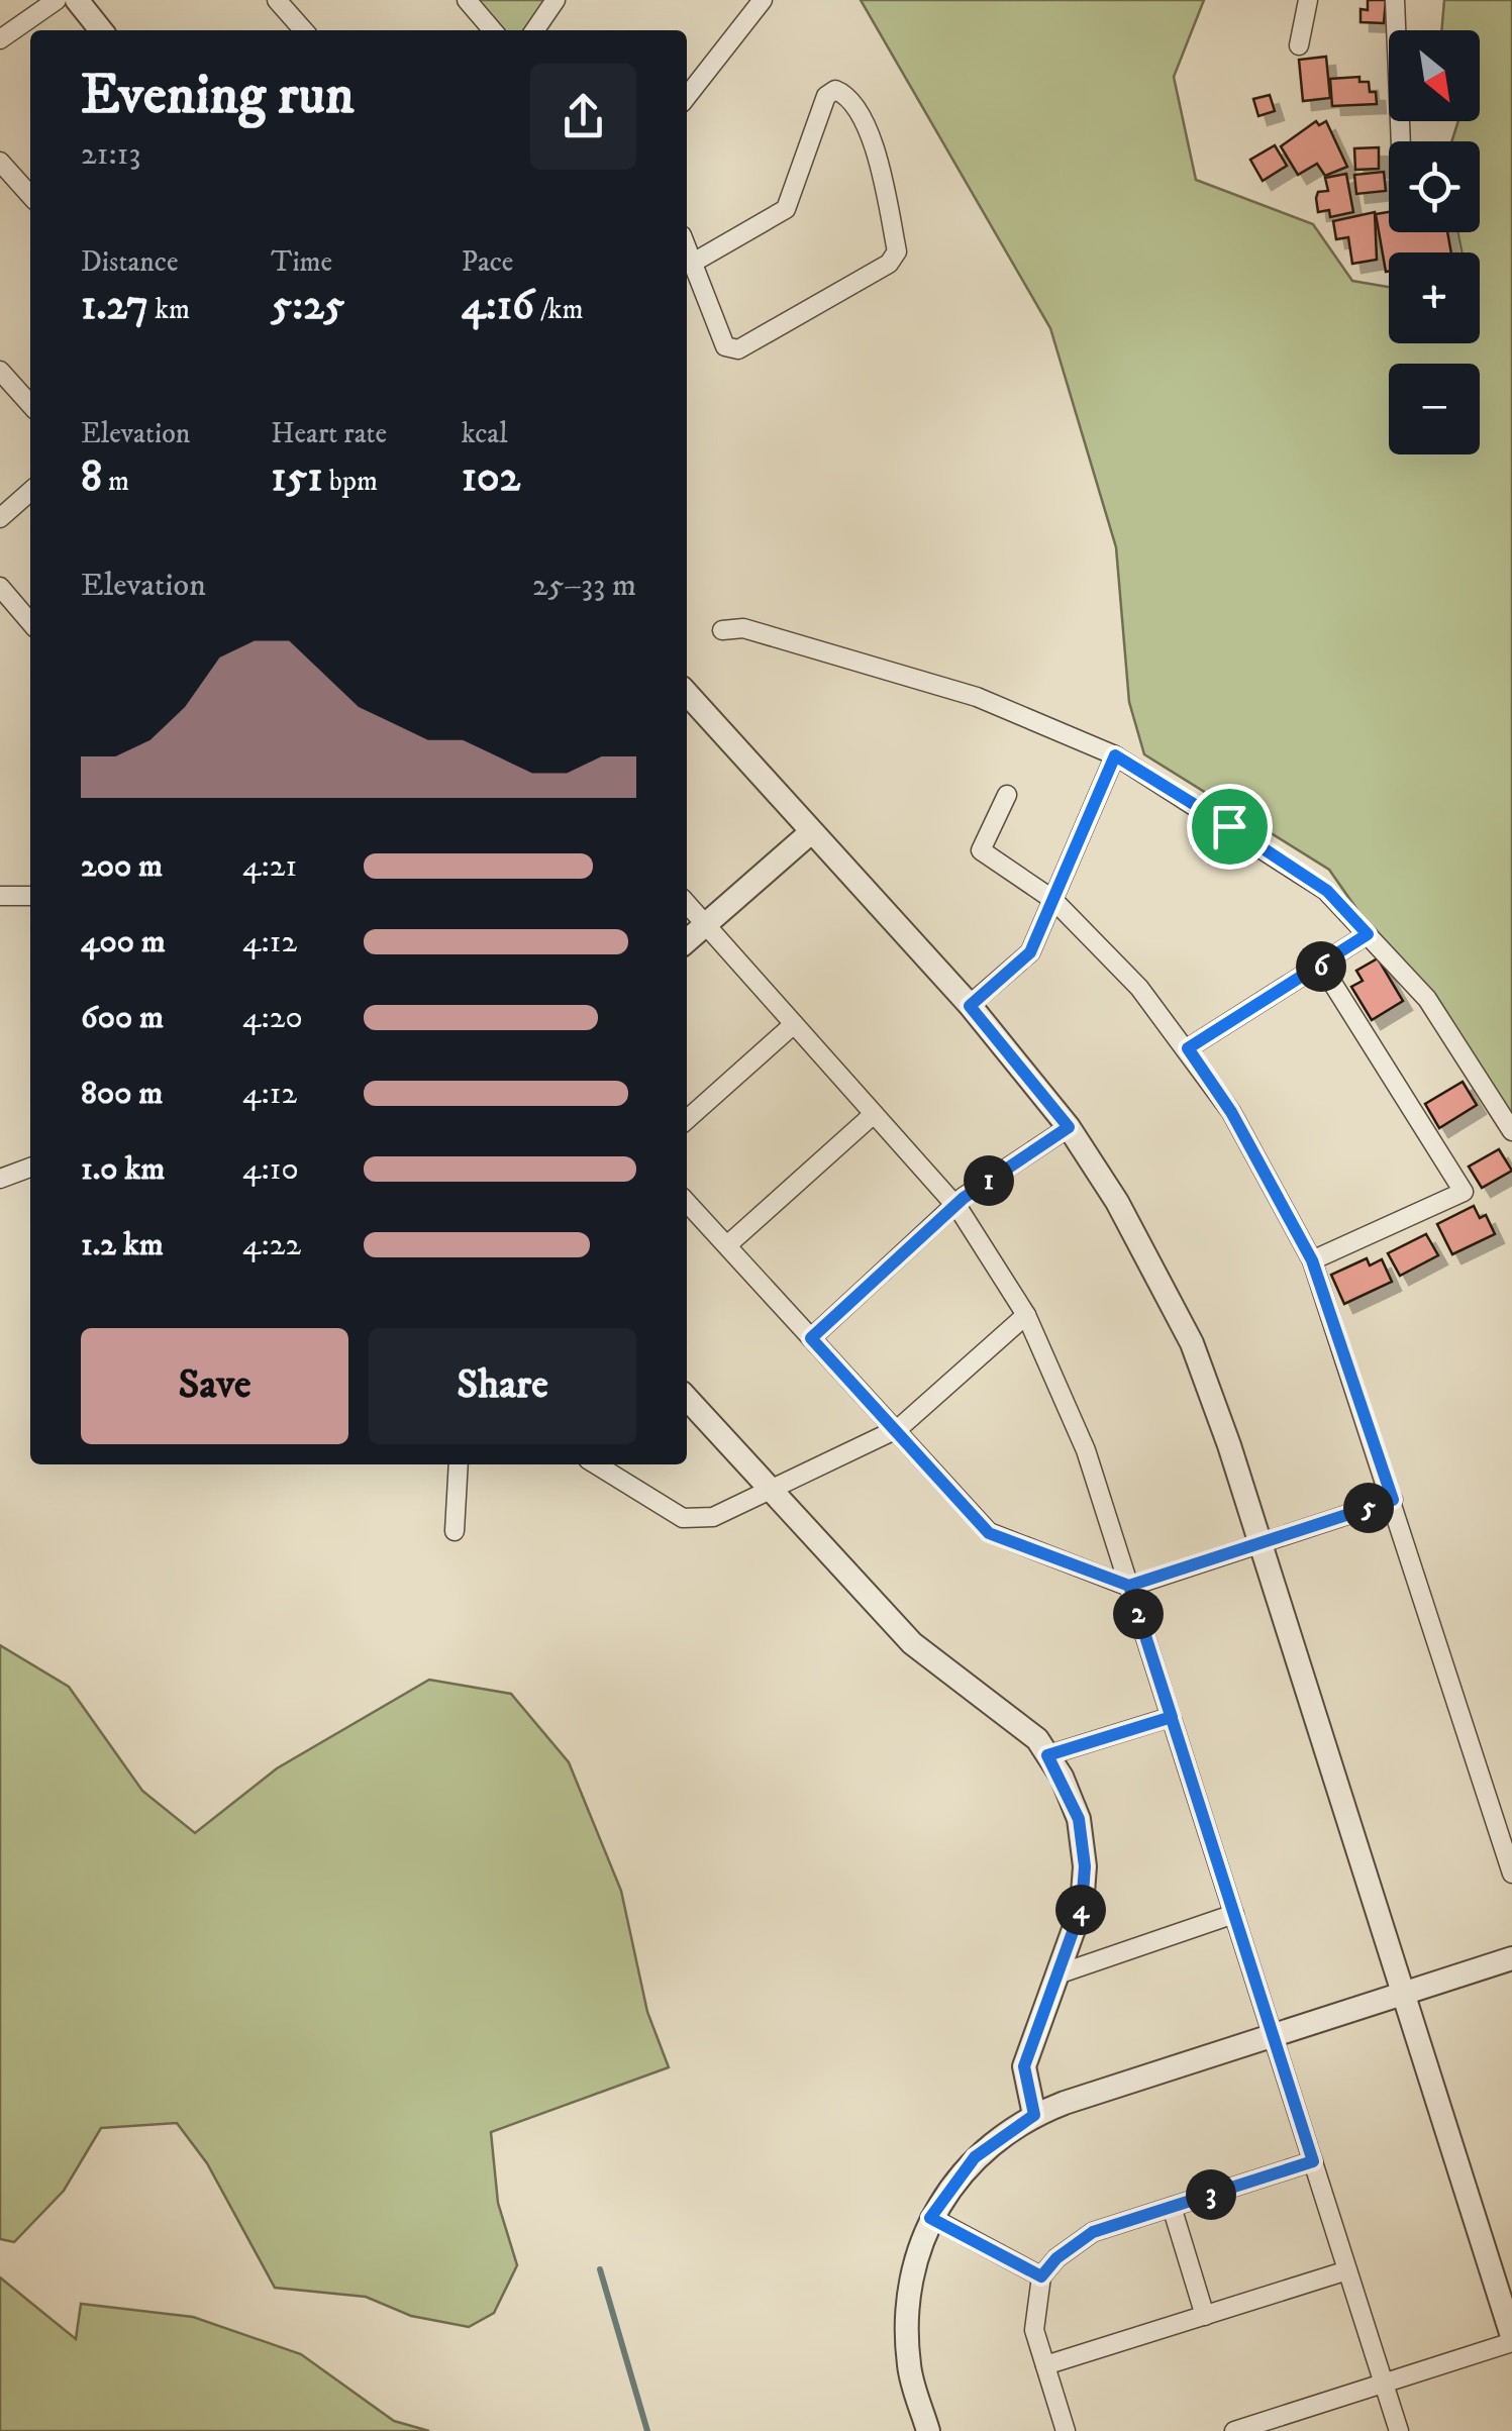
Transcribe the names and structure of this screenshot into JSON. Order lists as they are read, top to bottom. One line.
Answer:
{"north":"bottom right","page":{"map_buttons":["+","−"],"heading":["Evening run","21:13"],"stats":[["Distance","1.27 km"],["Time","5:25"],["Pace","4:16 /km"],["Elevation","8 m"],["Heart rate","151 bpm"],["kcal","102"]],"chart":["Elevation","25–33 m"],"list":[{"name":"200 m","note":"4:21"},{"name":"400 m","note":"4:12"},{"name":"600 m","note":"4:20"},{"name":"800 m","note":"4:12"},{"name":"1.0 km","note":"4:10"},{"name":"1.2 km","note":"4:22"}],"pins":["6","1","5","2","4","3"],"buttons":["Save","Share"]}}
